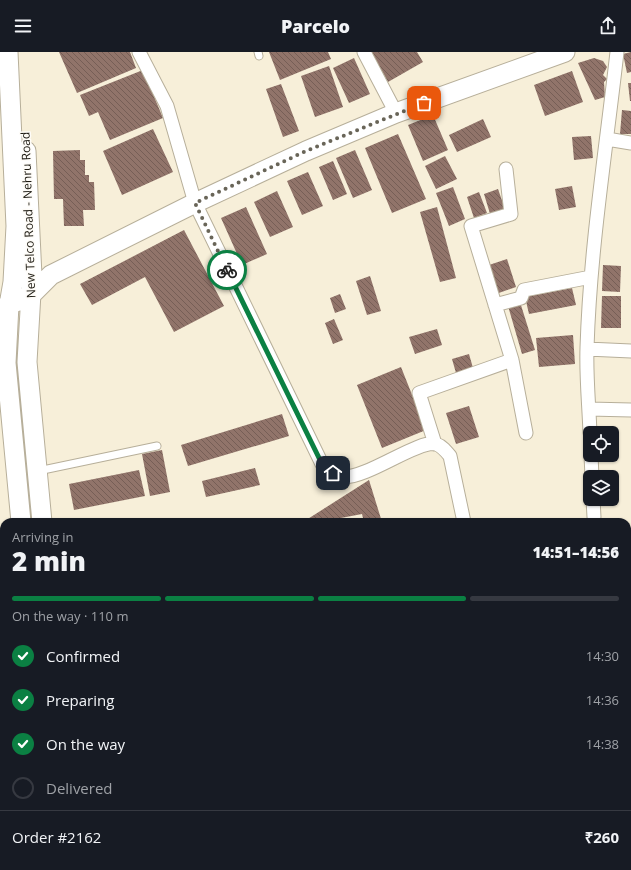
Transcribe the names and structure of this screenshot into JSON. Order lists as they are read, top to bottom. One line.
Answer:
{"streets":{"street":["New Telco Road - Nehru Road"]},"page":{"header":"Parcelo","heading":["2 min","Arriving in","14:51–14:56"],"panel":["Order #2162","₹260"],"bar":"On the way · 110 m","list":[["Confirmed","14:30"],["Preparing","14:36"],["On the way","14:38"],"Delivered"]}}
